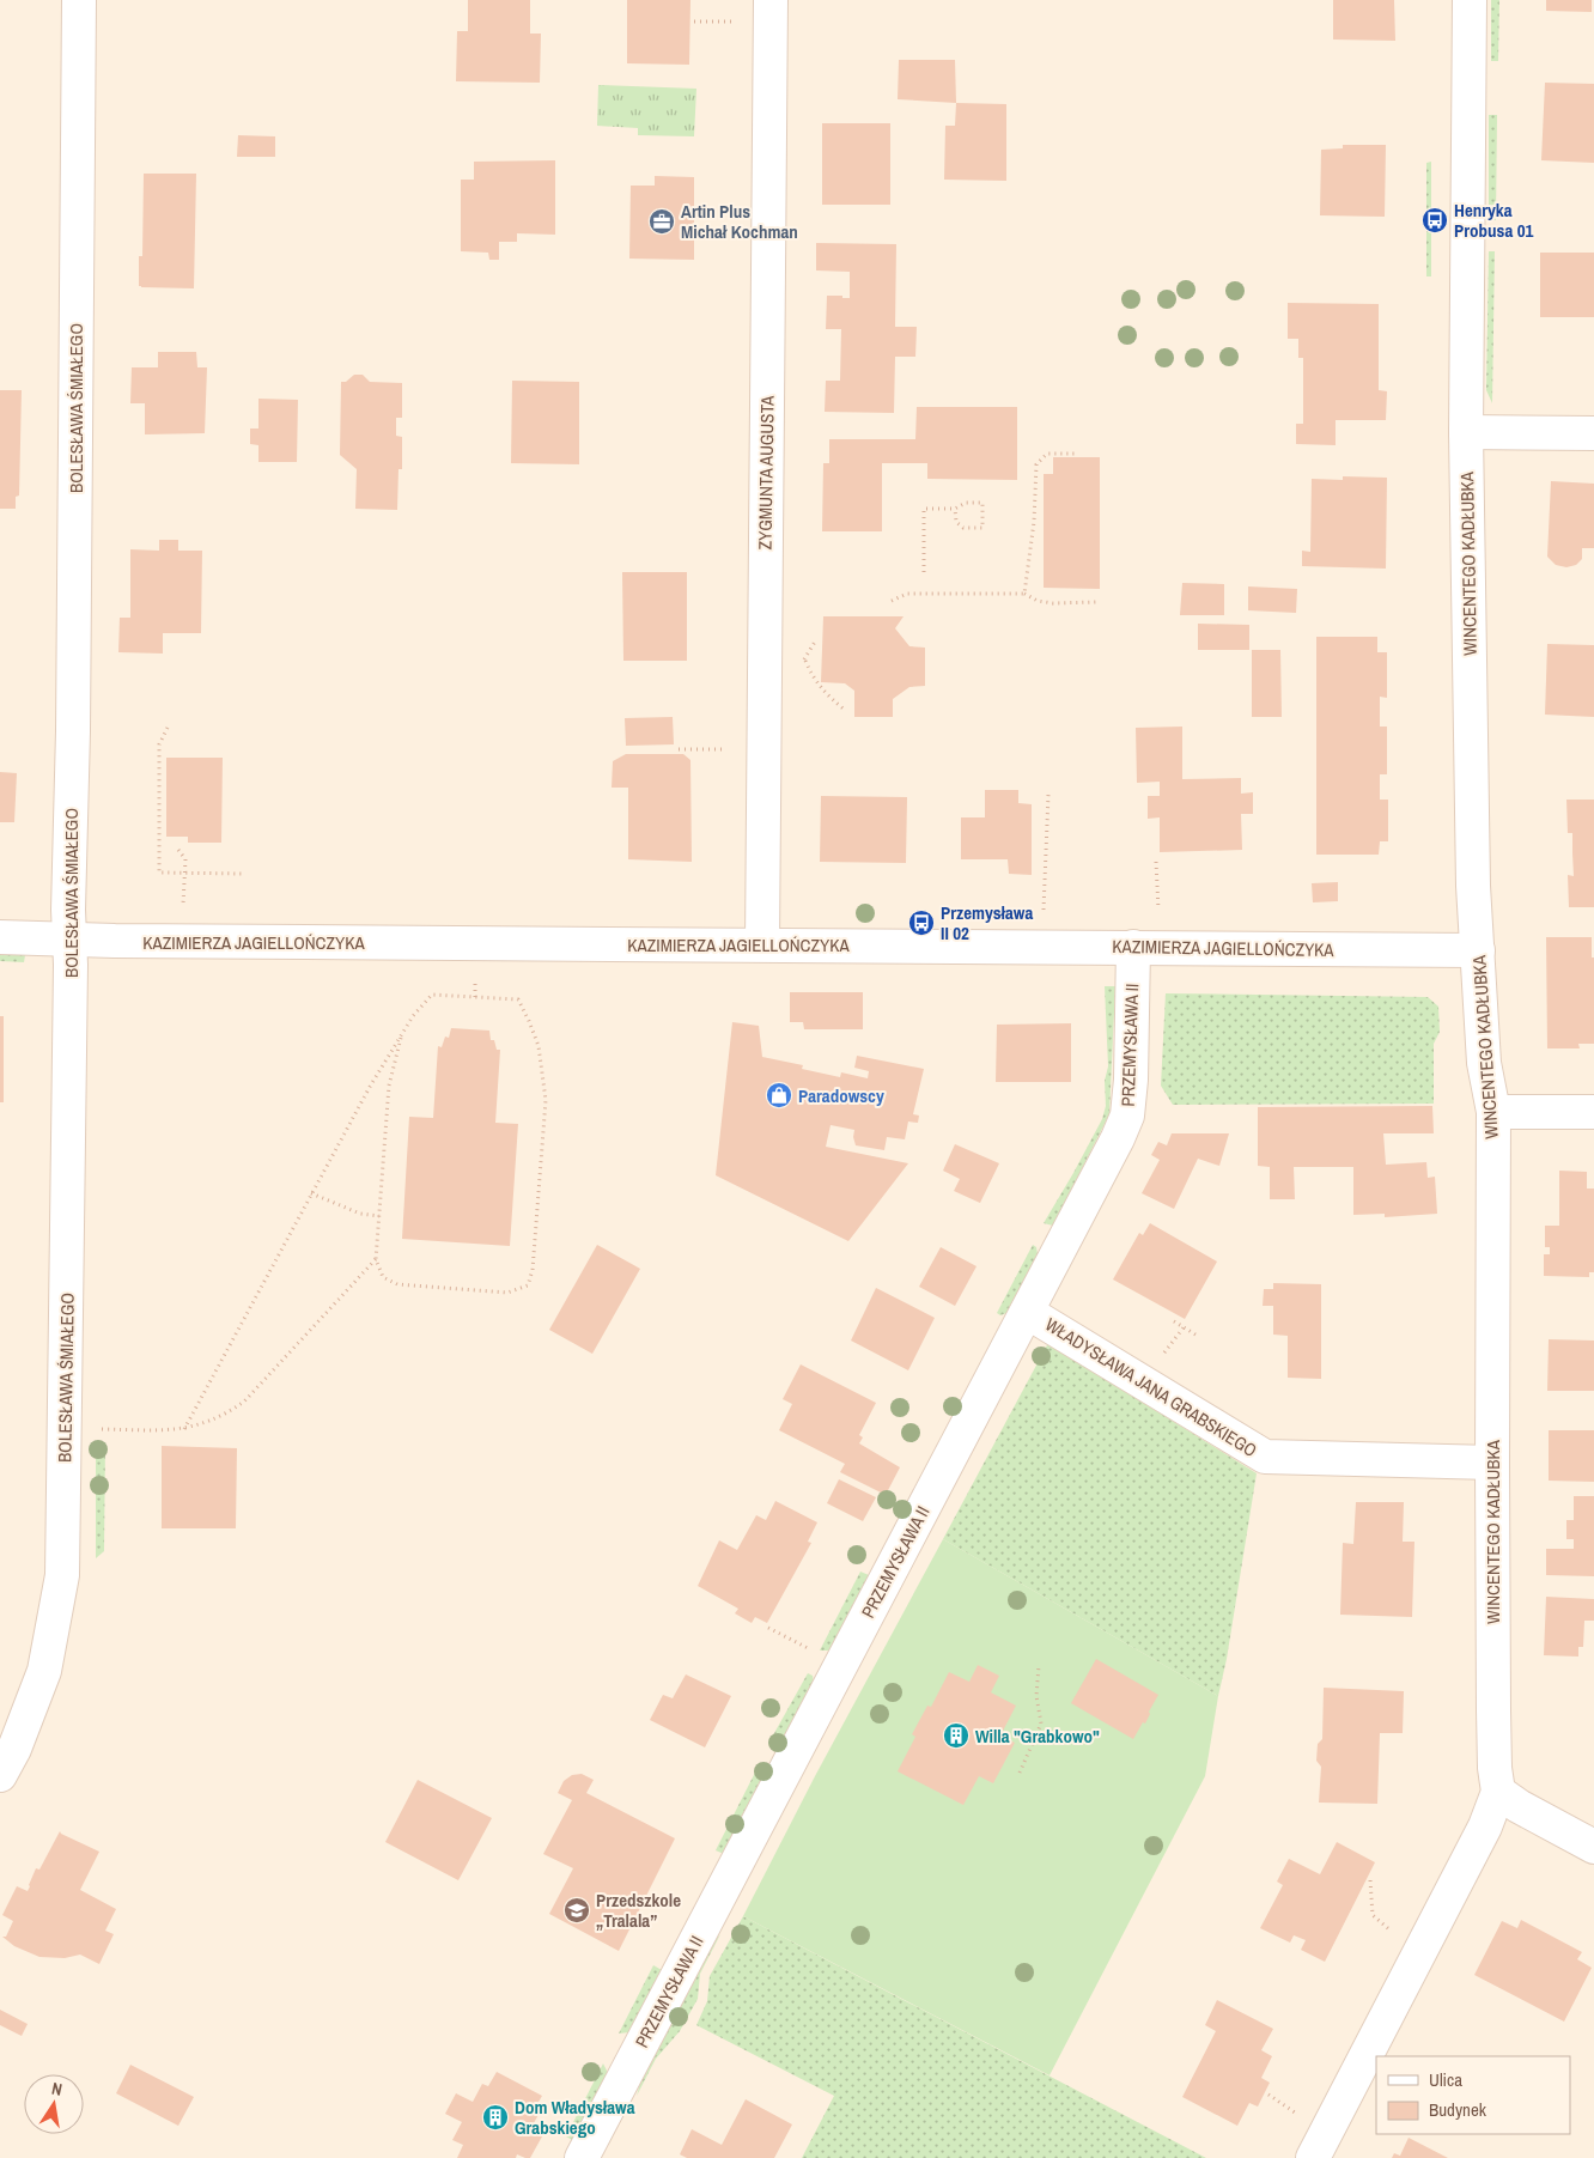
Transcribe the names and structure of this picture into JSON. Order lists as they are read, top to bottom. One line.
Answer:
{"streets":{"street":["BOLESŁAWA ŚMIAŁEGO","ZYGMUNTA AUGUSTA","WINCENTEGO KADŁUBKA","KAZIMIERZA JAGIELLOŃCZYKA","PRZEMYSŁAWA II","WŁADYSŁAWA JANA GRABSKIEGO"]},"crossings":[["BOLESŁAWA ŚMIAŁEGO","KAZIMIERZA JAGIELLOŃCZYKA"],["ZYGMUNTA AUGUSTA","KAZIMIERZA JAGIELLOŃCZYKA"],["WINCENTEGO KADŁUBKA","KAZIMIERZA JAGIELLOŃCZYKA"],["WINCENTEGO KADŁUBKA","WŁADYSŁAWA JANA GRABSKIEGO"],["KAZIMIERZA JAGIELLOŃCZYKA","PRZEMYSŁAWA II"],["PRZEMYSŁAWA II","WŁADYSŁAWA JANA GRABSKIEGO"]],"places":{"bus stop":["Henryka Probusa 01","Przemysława II 02"],"office":["Artin Plus Michał Kochman"],"shop":["Paradowscy"],"building":["Willa \"Grabkowo\"","Dom Władysława Grabskiego"],"school or university":["Przedszkole „Tralala”"]},"legend":["Ulica","Budynek"],"north":"top"}
